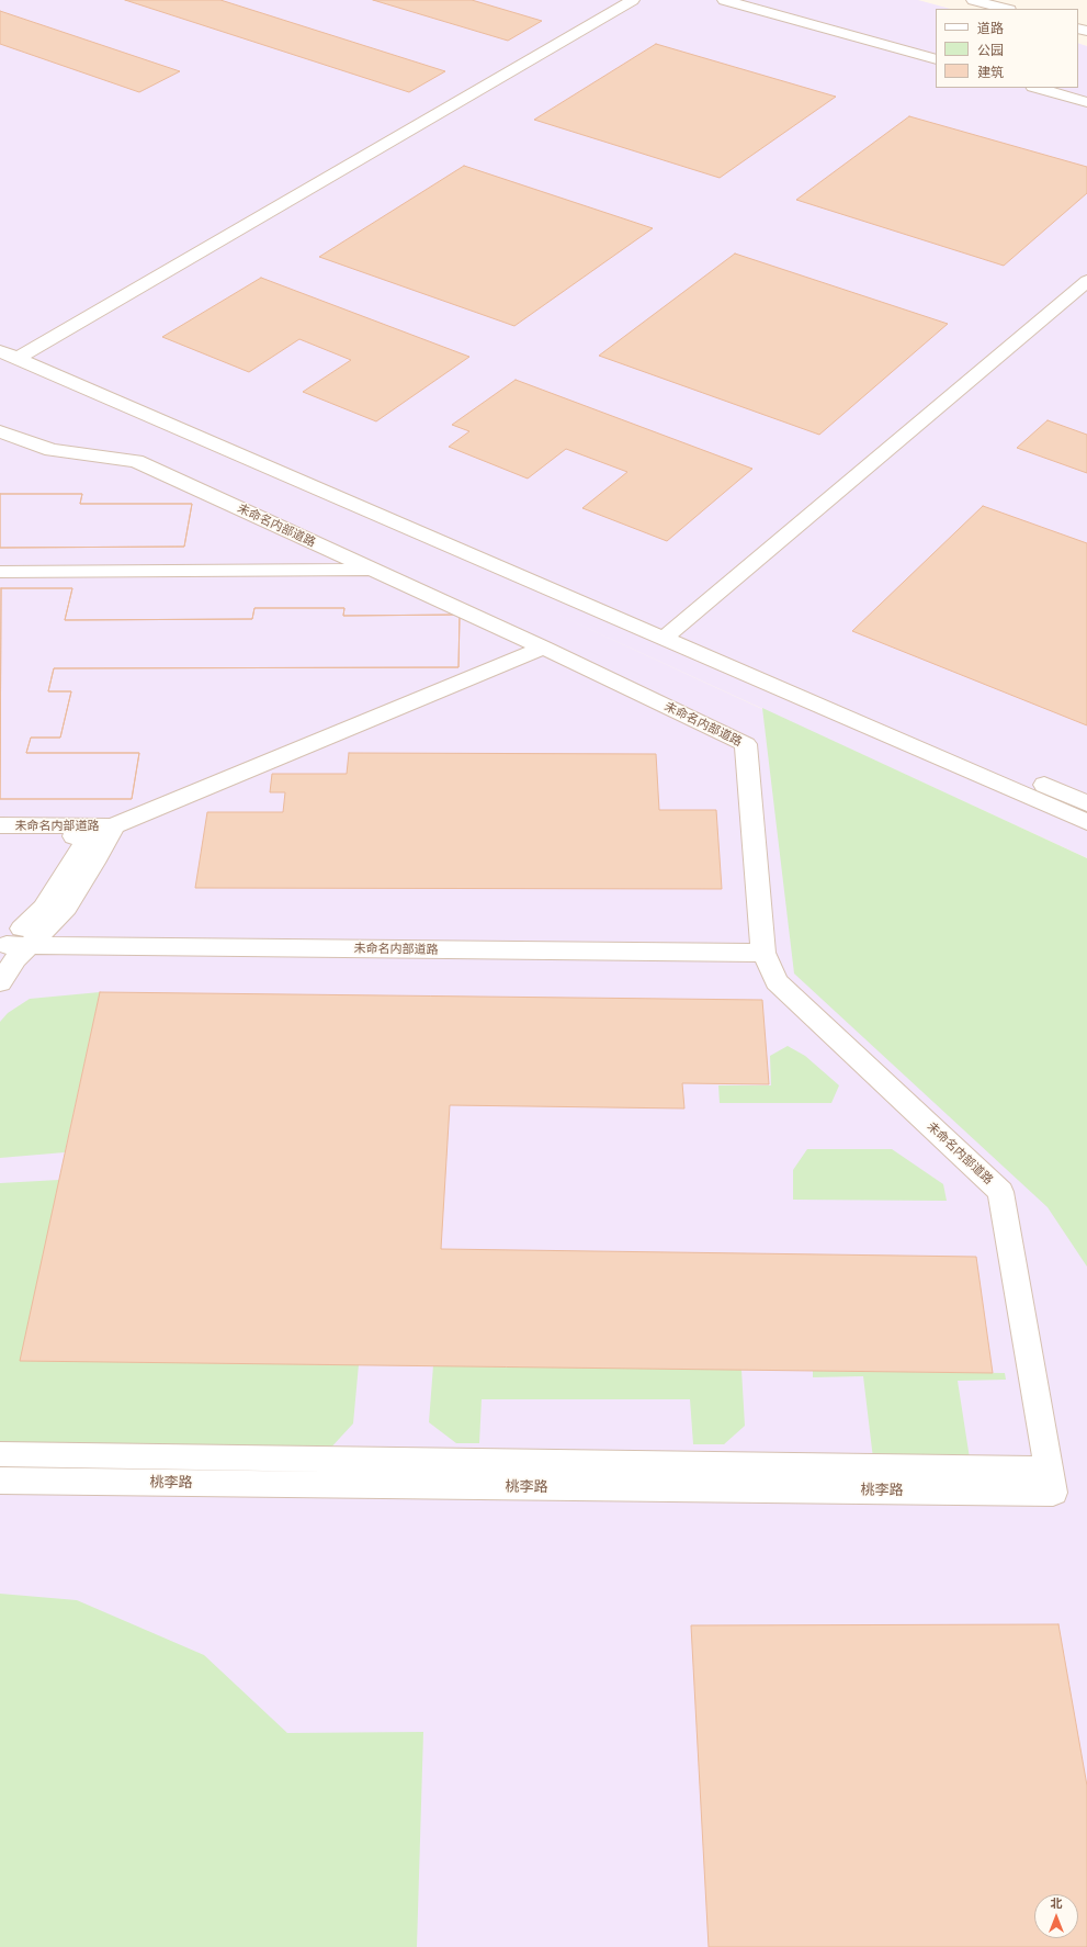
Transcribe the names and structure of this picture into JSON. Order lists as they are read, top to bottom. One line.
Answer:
{"streets":{"street":["未命名内部道路","桃李路"]},"crossings":[["未命名内部道路","桃李路"]],"legend":["道路","公园","建筑"],"north":"top"}
